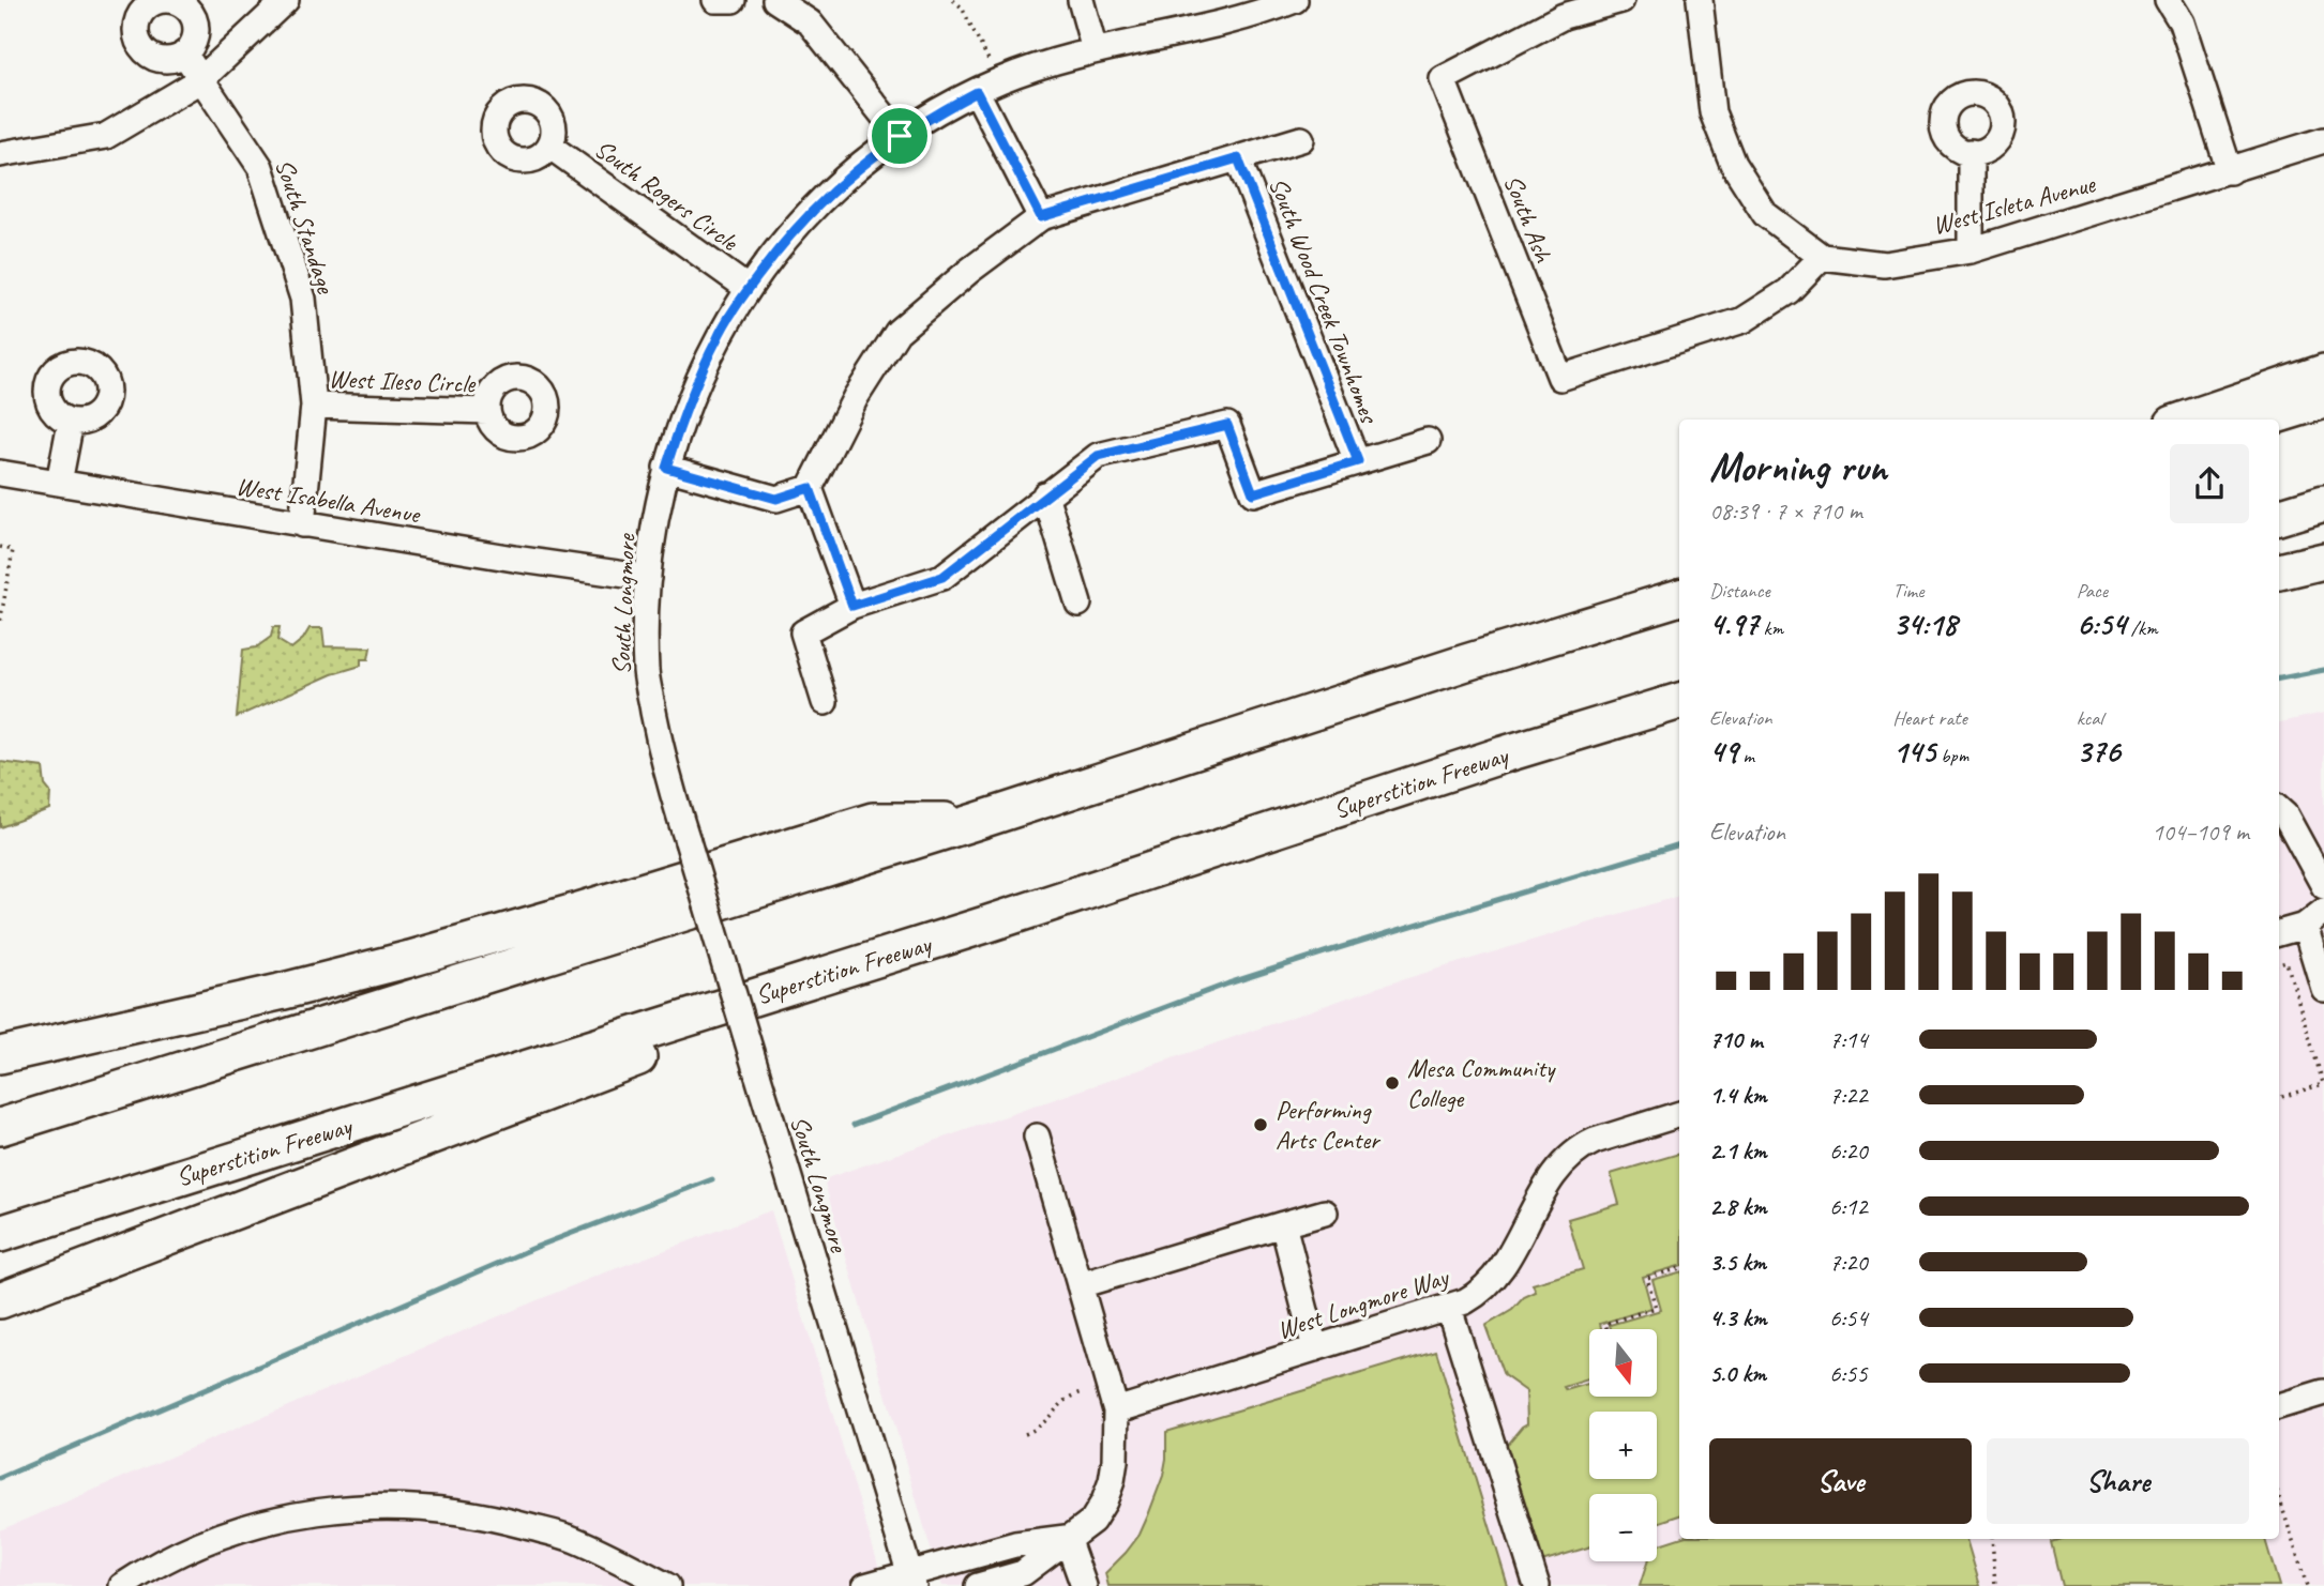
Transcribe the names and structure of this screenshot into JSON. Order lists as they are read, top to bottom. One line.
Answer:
{"streets":{"highway":["Superstition Freeway"],"street":["South Rogers Circle","West Isleta Avenue","South Ash","South Standage","South Wood Creek Townhomes","West Ileso Circle","West Isabella Avenue","South Longmore","West Longmore Way"]},"crossings":[["South Rogers Circle","South Longmore"],["West Isleta Avenue","South Ash"],["South Standage","West Ileso Circle"],["South Standage","West Isabella Avenue"],["West Isabella Avenue","South Longmore"]],"places":["Mesa Community College","Performing Arts Center"],"north":"bottom","page":{"heading":["Morning run","08:39 · 7 × 710 m"],"stats":[["Distance","4.97 km"],["Time","34:18"],["Pace","6:54 /km"],["Elevation","49 m"],["Heart rate","145 bpm"],["kcal","376"]],"chart":["Elevation","104–109 m"],"list":[{"name":"710 m","note":"7:14"},{"name":"1.4 km","note":"7:22"},{"name":"2.1 km","note":"6:20"},{"name":"2.8 km","note":"6:12"},{"name":"3.5 km","note":"7:20"},{"name":"4.3 km","note":"6:54"},{"name":"5.0 km","note":"6:55"}],"map_buttons":["+","−"],"buttons":["Save","Share"]}}
